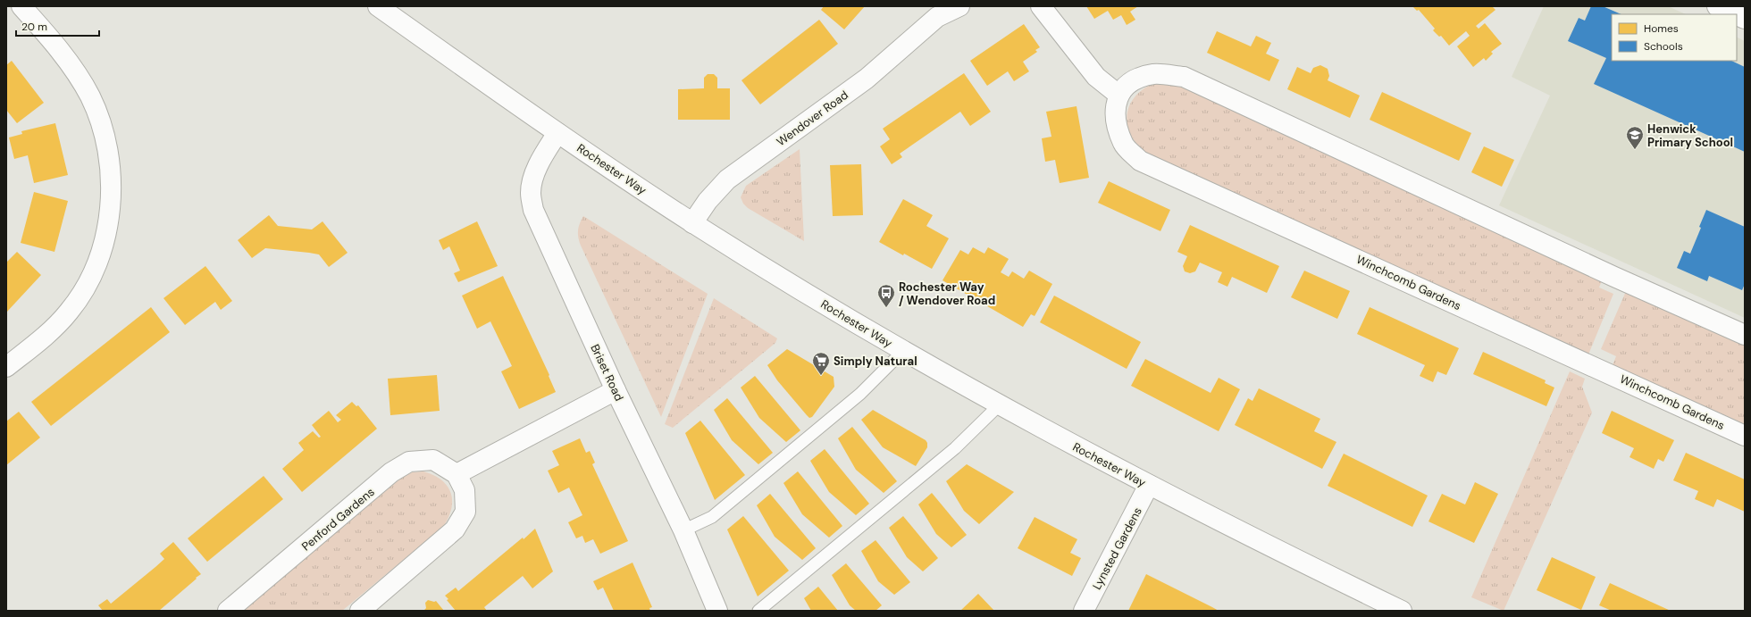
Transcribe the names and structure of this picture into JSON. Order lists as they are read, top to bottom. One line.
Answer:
{"streets":{"street":["Wendover Road","Rochester Way","Winchcomb Gardens","Briset Road","Penford Gardens","Lynsted Gardens"]},"crossings":[["Wendover Road","Rochester Way"],["Rochester Way","Briset Road"],["Rochester Way","Lynsted Gardens"]],"places":{"school or university":["Henwick Primary School"],"bus stop":["Rochester Way / Wendover Road"],"supermarket":["Simply Natural"]},"legend":["Homes","Schools"],"scale_bar":"20 m"}
